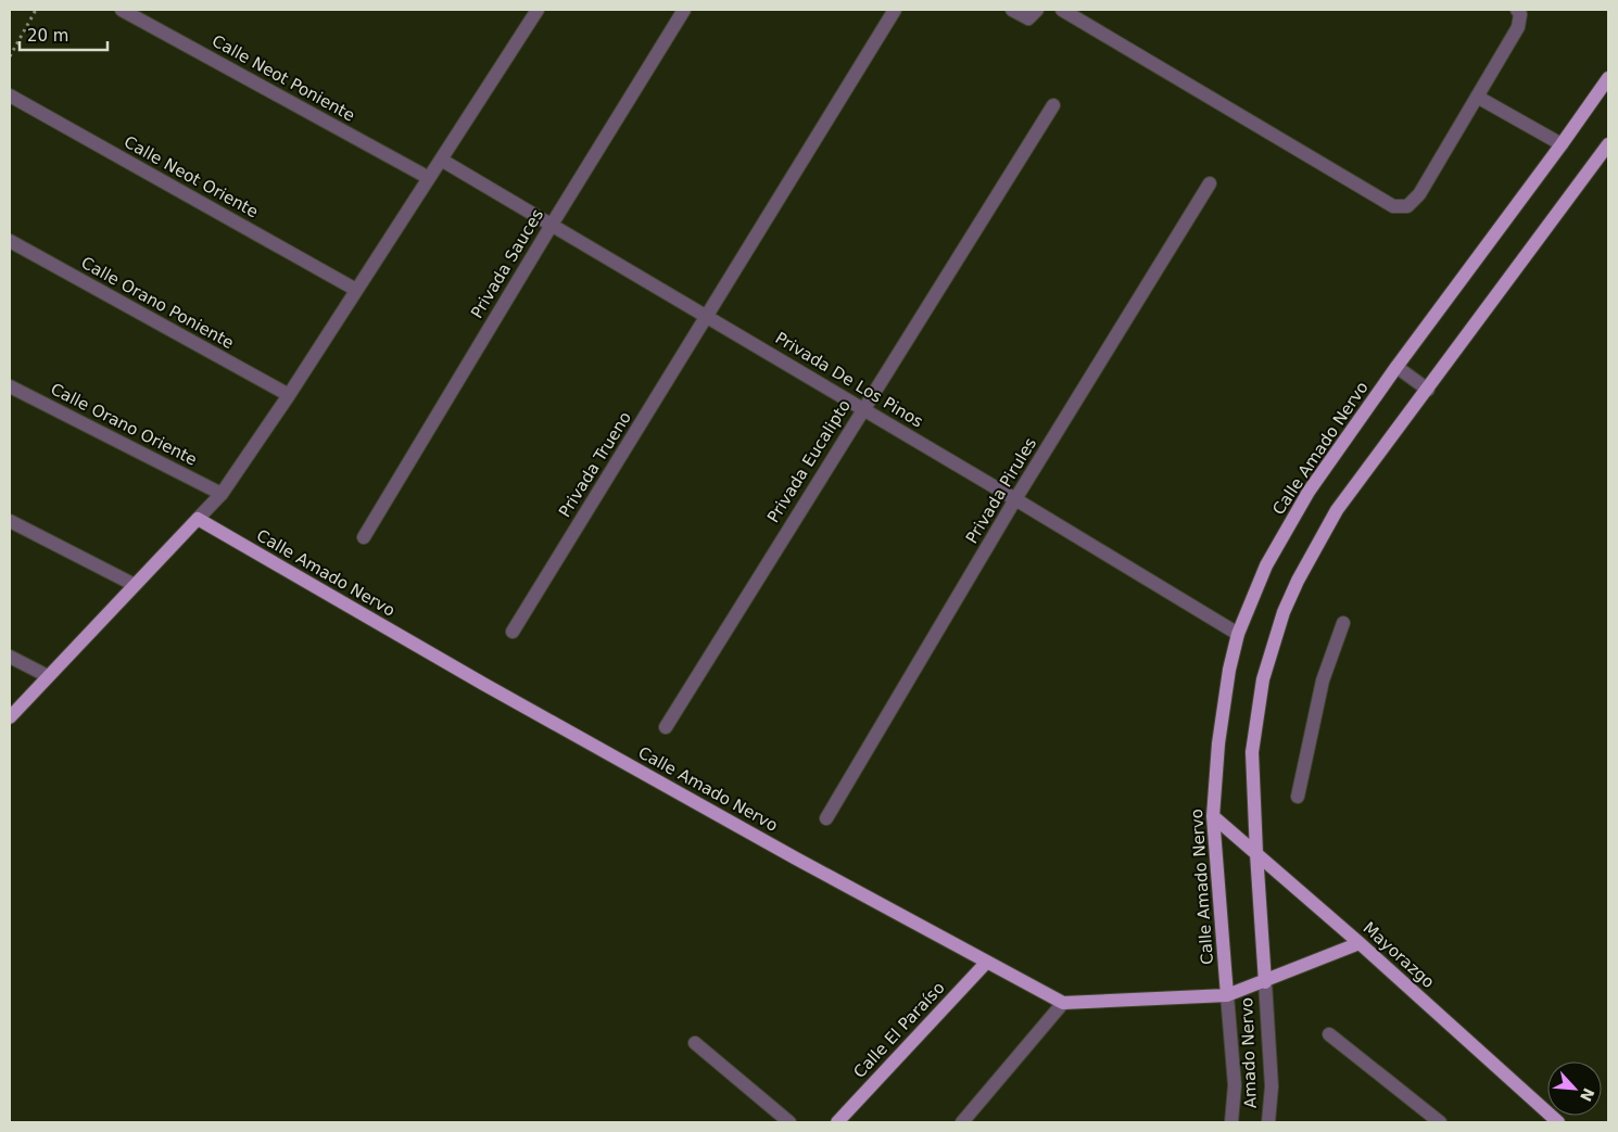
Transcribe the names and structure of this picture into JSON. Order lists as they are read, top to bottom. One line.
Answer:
{"streets":{"main road":["Calle Amado Nervo","Mayorazgo","Calle El Paraíso"],"street":["Calle Neot Poniente","Calle Neot Oriente","Privada Sauces","Calle Orano Poniente","Privada De Los Pinos","Calle Orano Oriente","Privada Eucalipto","Privada Trueno","Privada Pirules","Amado Nervo"]},"crossings":[["Privada Sauces","Privada De Los Pinos"],["Privada De Los Pinos","Calle Amado Nervo"],["Privada De Los Pinos","Privada Eucalipto"],["Privada De Los Pinos","Privada Trueno"],["Privada De Los Pinos","Privada Pirules"],["Calle Amado Nervo","Mayorazgo"],["Calle Amado Nervo","Calle El Paraíso"],["Calle Amado Nervo","Amado Nervo"]],"scale_bar":"20 m","north":"bottom right"}
